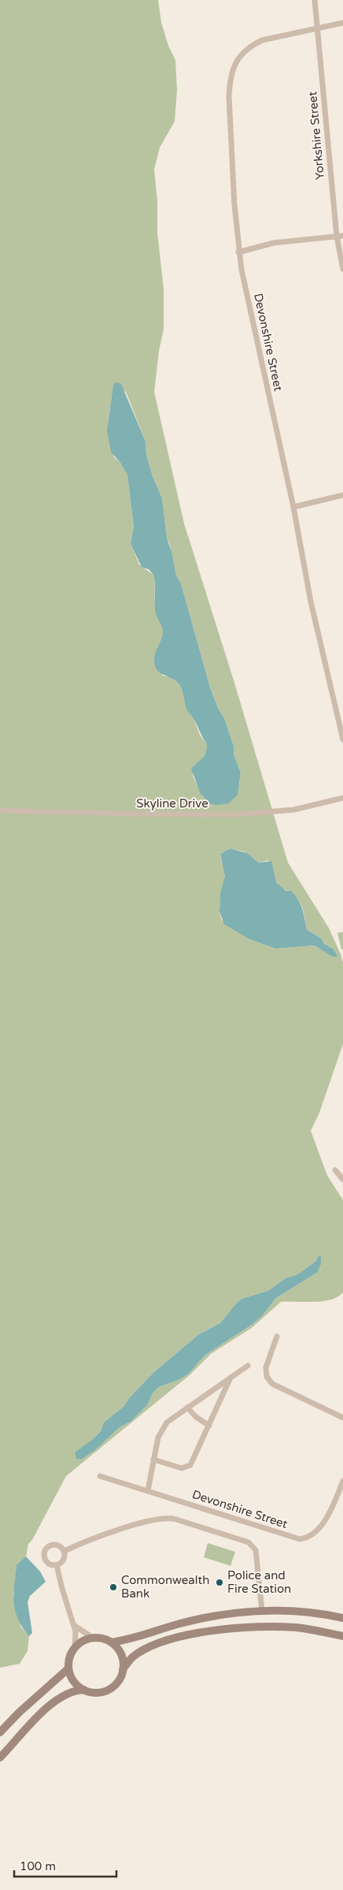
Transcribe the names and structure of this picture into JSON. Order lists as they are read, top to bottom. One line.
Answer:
{"streets":{"street":["Yorkshire Street","Devonshire Street","Skyline Drive"]},"crossings":[["Yorkshire Street","Devonshire Street"]],"places":["Police and Fire Station","Commonwealth Bank"],"scale_bar":"100 m"}
